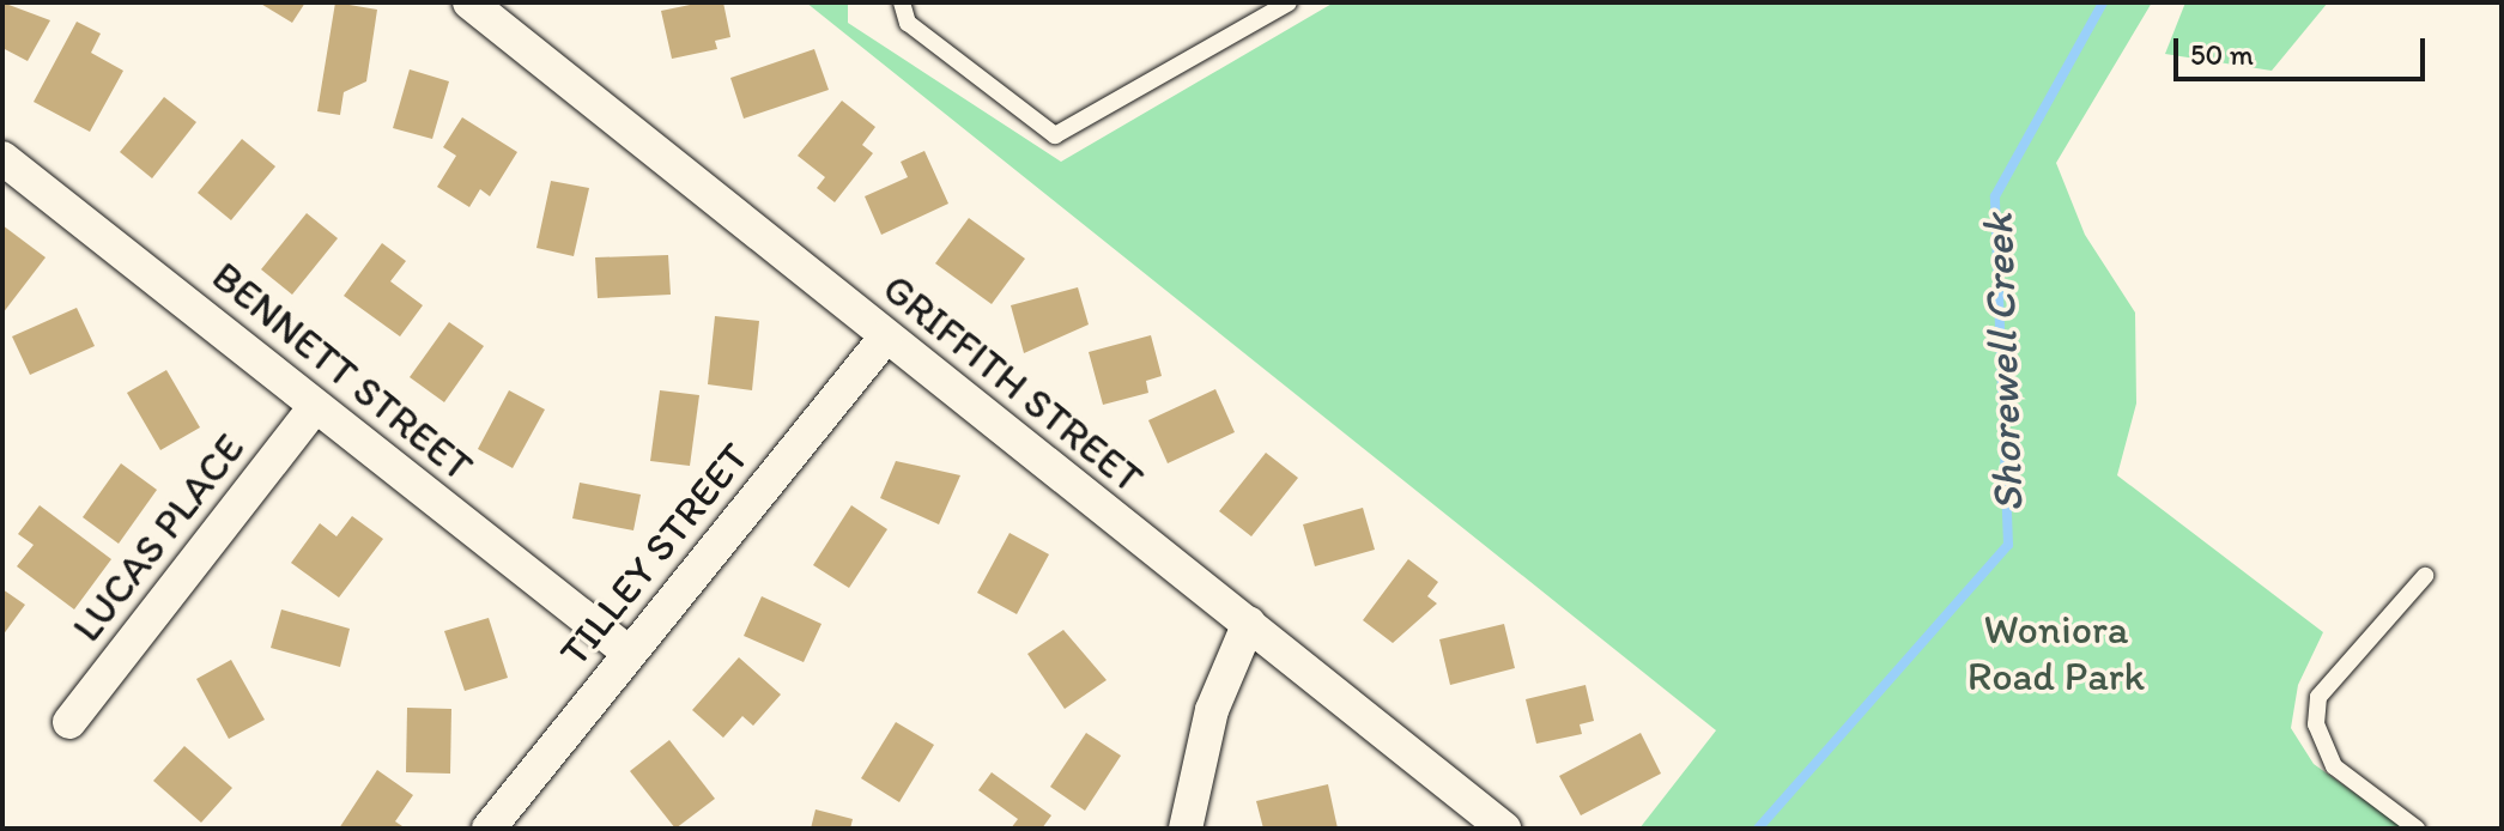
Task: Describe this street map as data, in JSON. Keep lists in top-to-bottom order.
{
  "streets": {
    "street": [
      "BENNETT STREET",
      "GRIFFITH STREET",
      "LUCAS PLACE",
      "TILLEY STREET"
    ]
  },
  "crossings": [
    ["BENNETT STREET", "LUCAS PLACE"],
    ["BENNETT STREET", "TILLEY STREET"],
    ["GRIFFITH STREET", "TILLEY STREET"]
  ],
  "water": ["Shorewell Creek"],
  "parks": ["Woniora Road Park"],
  "scale_bar": "50 m"
}
